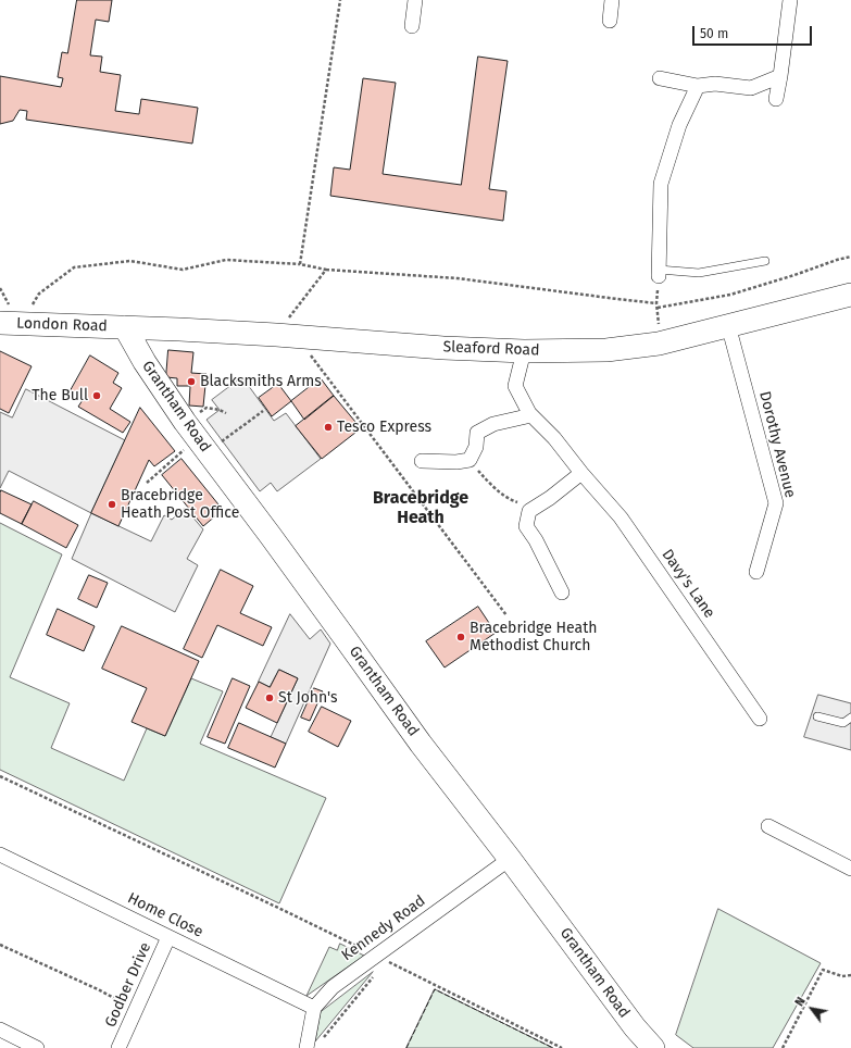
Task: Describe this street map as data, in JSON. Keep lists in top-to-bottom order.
{
  "streets": {
    "main road": ["London Road", "Sleaford Road", "Grantham Road"],
    "street": [
      "Dorothy Avenue",
      "Davy's Lane",
      "Home Close",
      "Kennedy Road",
      "Godber Drive"
    ]
  },
  "crossings": [
    ["London Road", "Sleaford Road"],
    ["London Road", "Grantham Road"],
    ["Sleaford Road", "Grantham Road"],
    ["Sleaford Road", "Dorothy Avenue"],
    ["Sleaford Road", "Davy's Lane"],
    ["Grantham Road", "Kennedy Road"],
    ["Home Close", "Kennedy Road"],
    ["Home Close", "Godber Drive"]
  ],
  "districts": ["Bracebridge Heath"],
  "places": [
    "Blacksmiths Arms",
    "The Bull",
    "Tesco Express",
    "Bracebridge Heath Post Office",
    "Bracebridge Heath Methodist Church",
    "St John's"
  ],
  "scale_bar": "50 m",
  "north": "top left"
}
